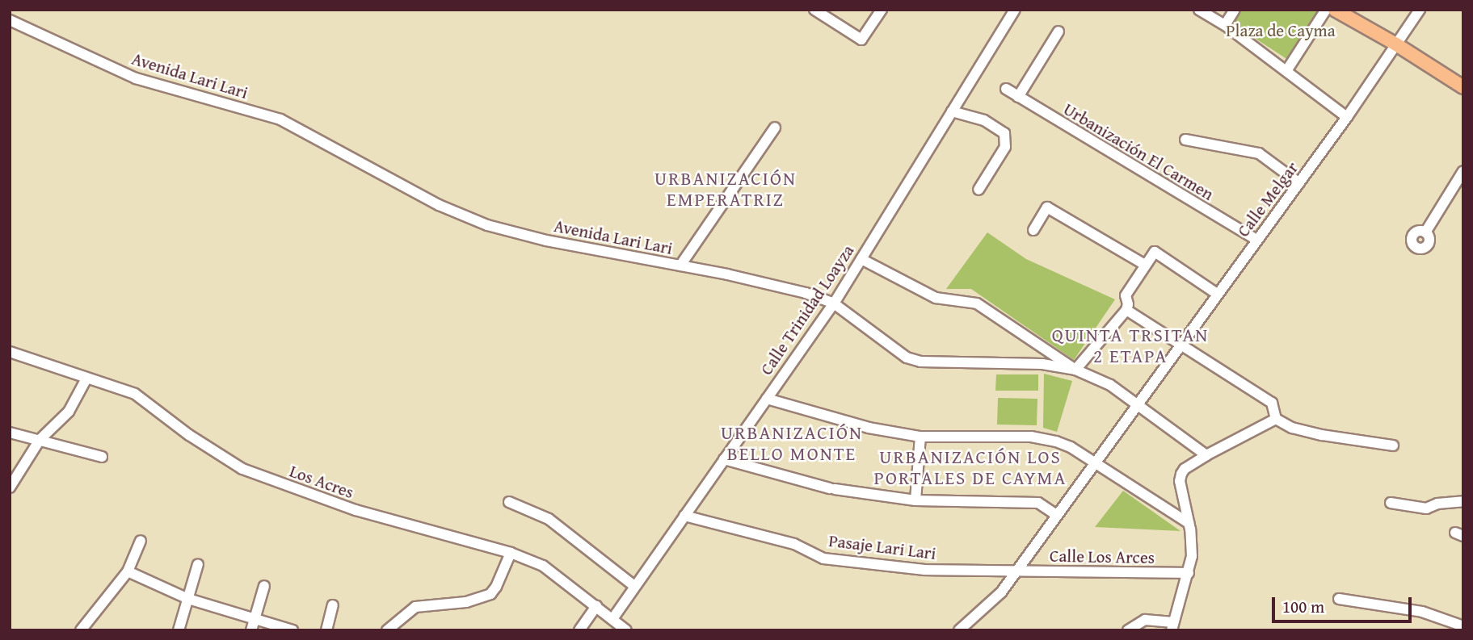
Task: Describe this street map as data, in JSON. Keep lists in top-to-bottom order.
{
  "streets": {
    "street": [
      "Avenida Lari Lari",
      "Urbanización El Carmen",
      "Calle Melgar",
      "Calle Trinidad Loayza",
      "Los Acres",
      "Pasaje Lari Lari",
      "Calle Los Arces"
    ]
  },
  "crossings": [
    ["Avenida Lari Lari", "Calle Melgar"],
    ["Avenida Lari Lari", "Calle Trinidad Loayza"],
    ["Urbanización El Carmen", "Calle Melgar"],
    ["Calle Melgar", "Pasaje Lari Lari"],
    ["Calle Melgar", "Calle Los Arces"],
    ["Calle Trinidad Loayza", "Los Acres"],
    ["Calle Trinidad Loayza", "Pasaje Lari Lari"],
    ["Pasaje Lari Lari", "Calle Los Arces"]
  ],
  "districts": [
    "URBANIZACIÓN EMPERATRIZ",
    "QUINTA TRSITAN 2 ETAPA",
    "URBANIZACIÓN BELLO MONTE",
    "URBANIZACIÓN LOS PORTALES DE CAYMA"
  ],
  "parks": ["Plaza de Cayma"],
  "scale_bar": "100 m"
}
